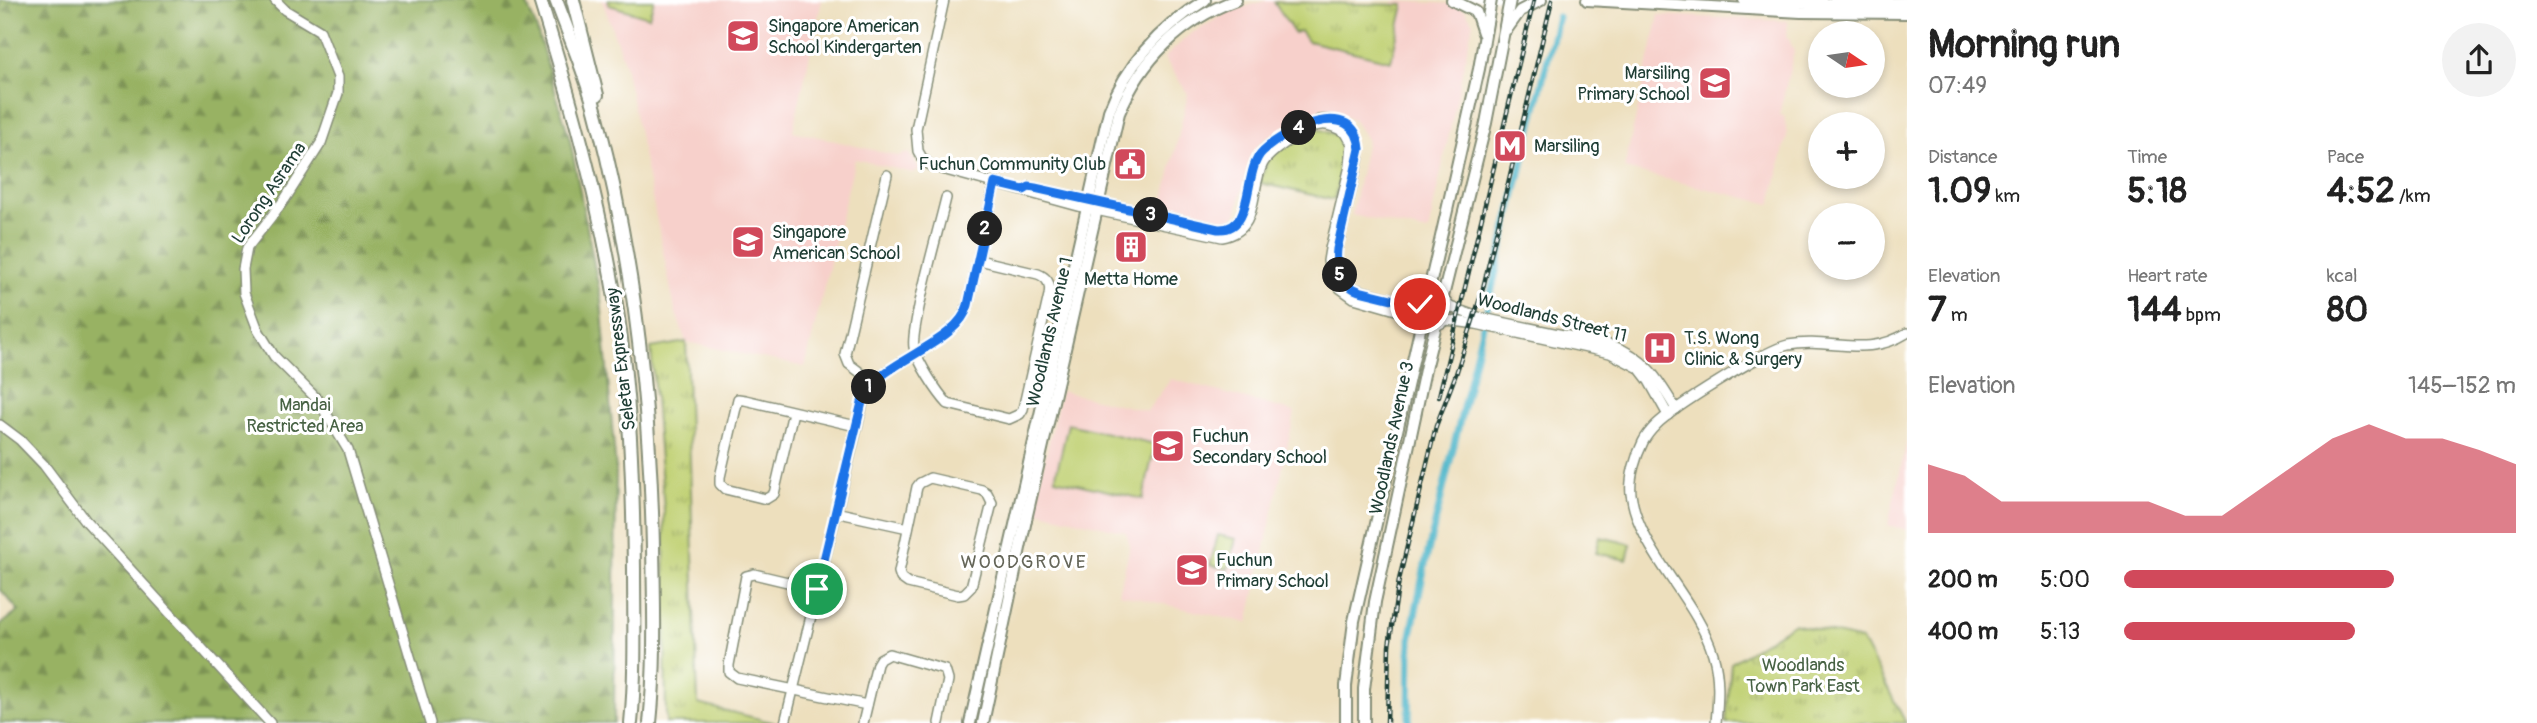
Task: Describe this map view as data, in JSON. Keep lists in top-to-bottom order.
{
  "streets": {
    "highway": ["Seletar Expressway"],
    "main road": ["Woodlands Avenue 1", "Woodlands Avenue 3"],
    "street": ["Lorong Asrama", "Woodlands Street 11"]
  },
  "crossings": [
    ["Woodlands Street 11", "Woodlands Avenue 3"]
  ],
  "districts": ["WOODGROVE"],
  "parks": ["Mandai Restricted Area", "Woodlands Town Park East"],
  "places": {
    "school or university": [
      "Singapore American School Kindergarten",
      "Marsiling Primary School",
      "Singapore American School",
      "Fuchun Secondary School",
      "Fuchun Primary School"
    ],
    "metro station": ["Marsiling"],
    "public building": ["Fuchun Community Club"],
    "building": ["Metta Home"],
    "hospital": ["T.S. Wong Clinic & Surgery"]
  },
  "north": "right",
  "page": {
    "heading": ["Morning run", "07:49"],
    "map_buttons": ["+", "−"],
    "pins": [
      "4",
      "3",
      "2",
      "5",
      "1"
    ],
    "stats": [
      ["Distance", "1.09 km"],
      ["Time", "5:18"],
      ["Pace", "4:52 /km"],
      ["Elevation", "7 m"],
      ["Heart rate", "144 bpm"],
      ["kcal", "80"]
    ],
    "chart": ["Elevation", "145–152 m"],
    "list": [
      {
        "name": "200 m",
        "note": "5:00"
      },
      {
        "name": "400 m",
        "note": "5:13"
      }
    ]
  }
}
